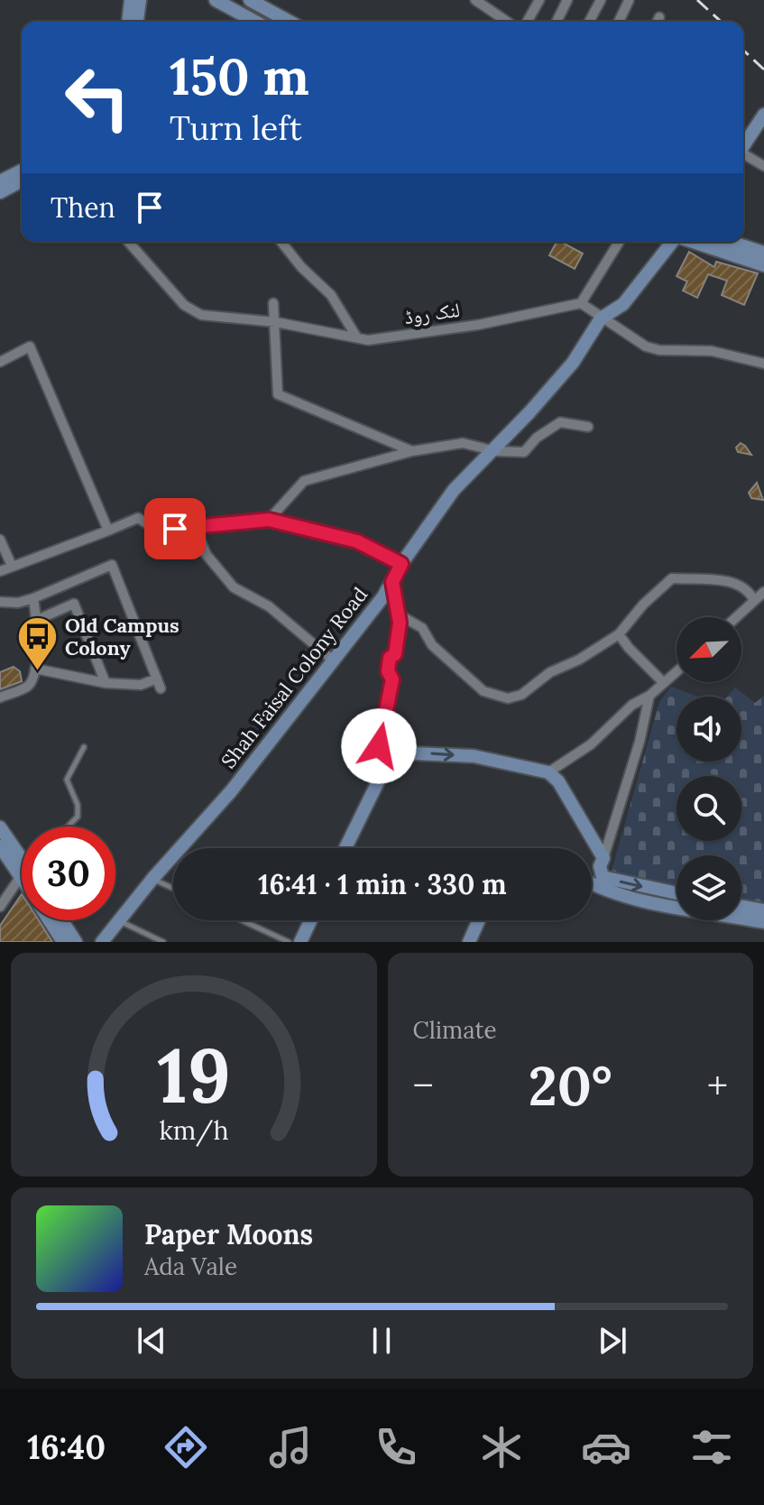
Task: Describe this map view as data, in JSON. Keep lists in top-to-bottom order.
{
  "streets": {
    "street": ["لنک روڈ", "Shah Faisal Colony Road"]
  },
  "places": {
    "bus stop": ["Old Campus Colony"]
  },
  "north": "bottom left",
  "page": {
    "turn": ["150 m", "Turn left"],
    "then": "Then",
    "limit": "30",
    "trip": "16:41 · 1 min · 330 m",
    "tile": "Climate",
    "heat": ["−", "20°", "+"],
    "song": ["Paper Moons", "Ada Vale"],
    "tabs": "16:40",
    "gauge": ["19", "km/h"]
  }
}
